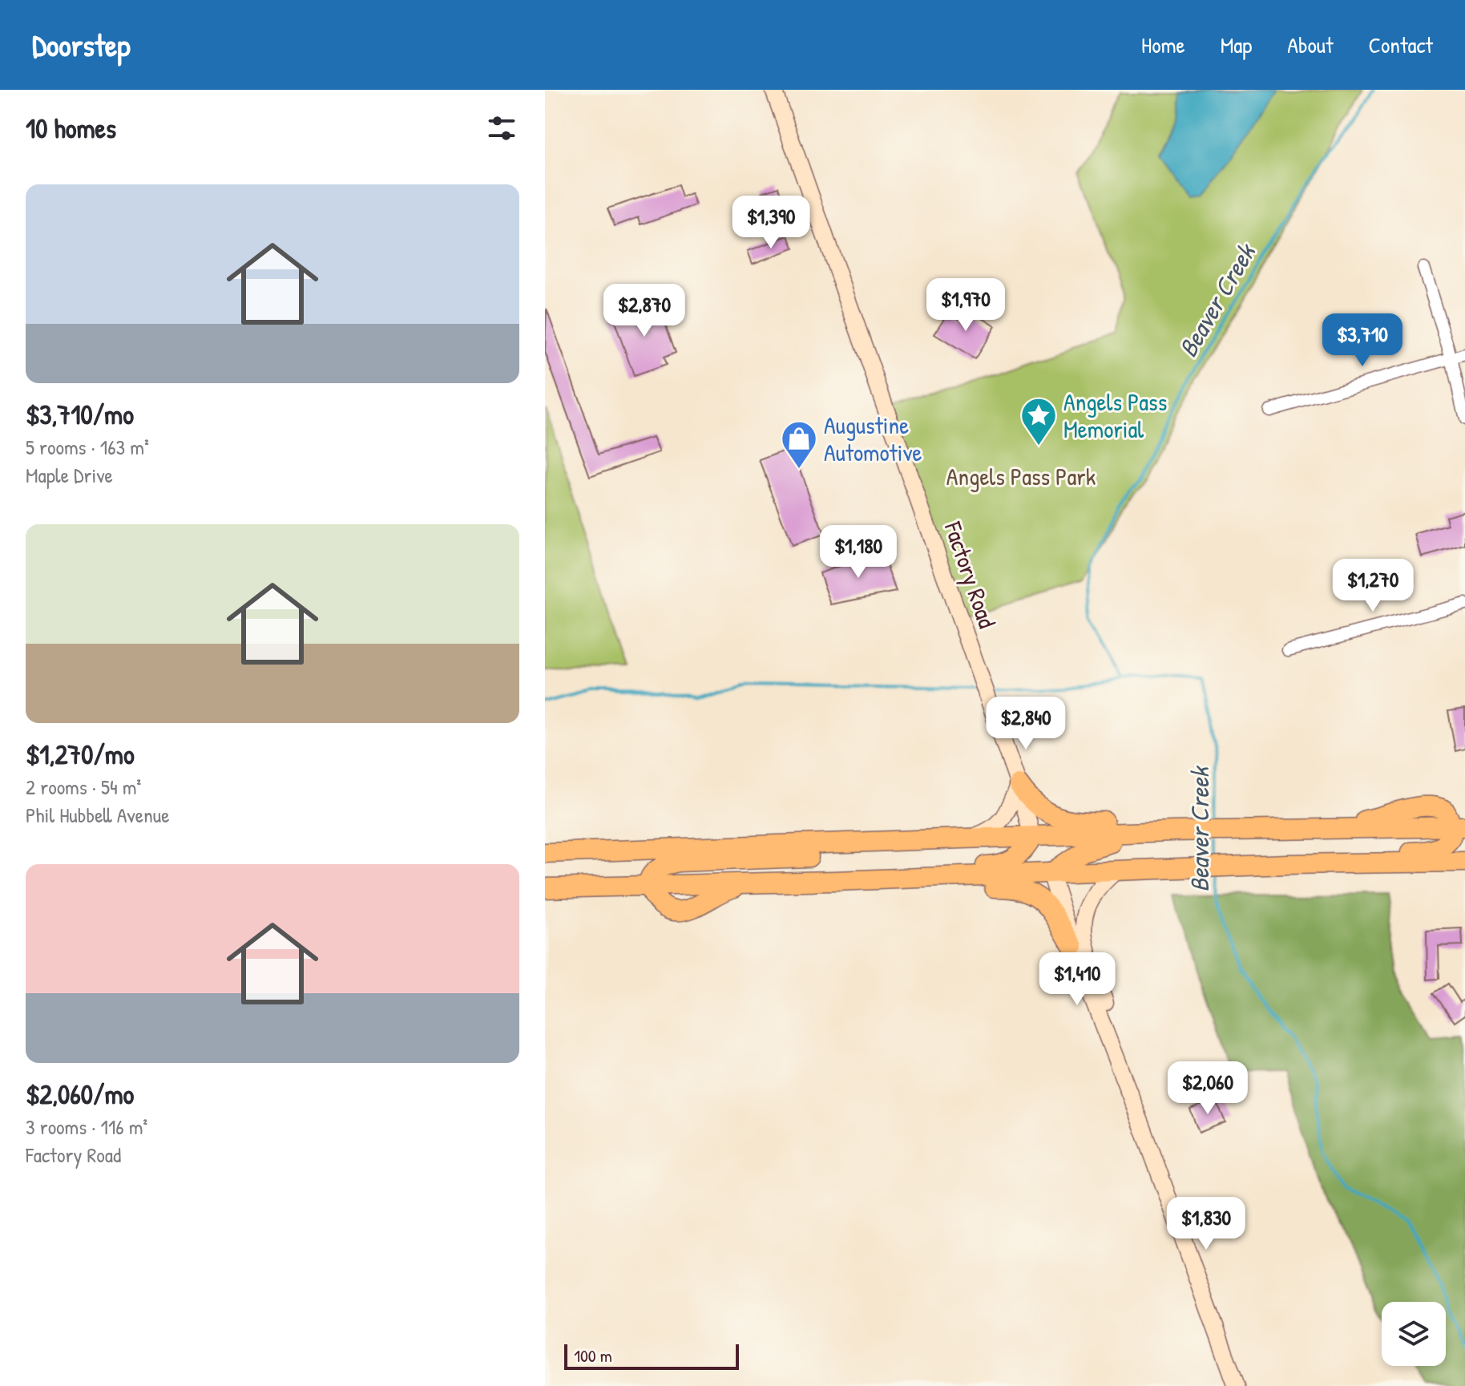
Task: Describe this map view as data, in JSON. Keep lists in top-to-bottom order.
{
  "streets": {
    "street": ["Factory Road"]
  },
  "water": ["Beaver Creek"],
  "parks": ["Angels Pass Park"],
  "places": {
    "place": ["Angels Pass Memorial"],
    "shop": ["Augustine Automotive"]
  },
  "scale_bar": "100 m",
  "page": {
    "header": "Doorstep",
    "nav": [
      "Home",
      "Map",
      "About",
      "Contact"
    ],
    "heading": "10 homes",
    "list": [
      {
        "name": "$3,710/mo",
        "note": "5 rooms · 163 m² · Maple Drive"
      },
      {
        "name": "$1,270/mo",
        "note": "2 rooms · 54 m² · Phil Hubbell Avenue"
      },
      {
        "name": "$2,060/mo",
        "note": "3 rooms · 116 m² · Factory Road"
      }
    ],
    "price": [
      "$1,390",
      "$1,970",
      "$2,870",
      "$3,710",
      "$1,180",
      "$1,270",
      "$2,840",
      "$1,410",
      "$2,060",
      "$1,830"
    ],
    "scale": "100 m"
  }
}
